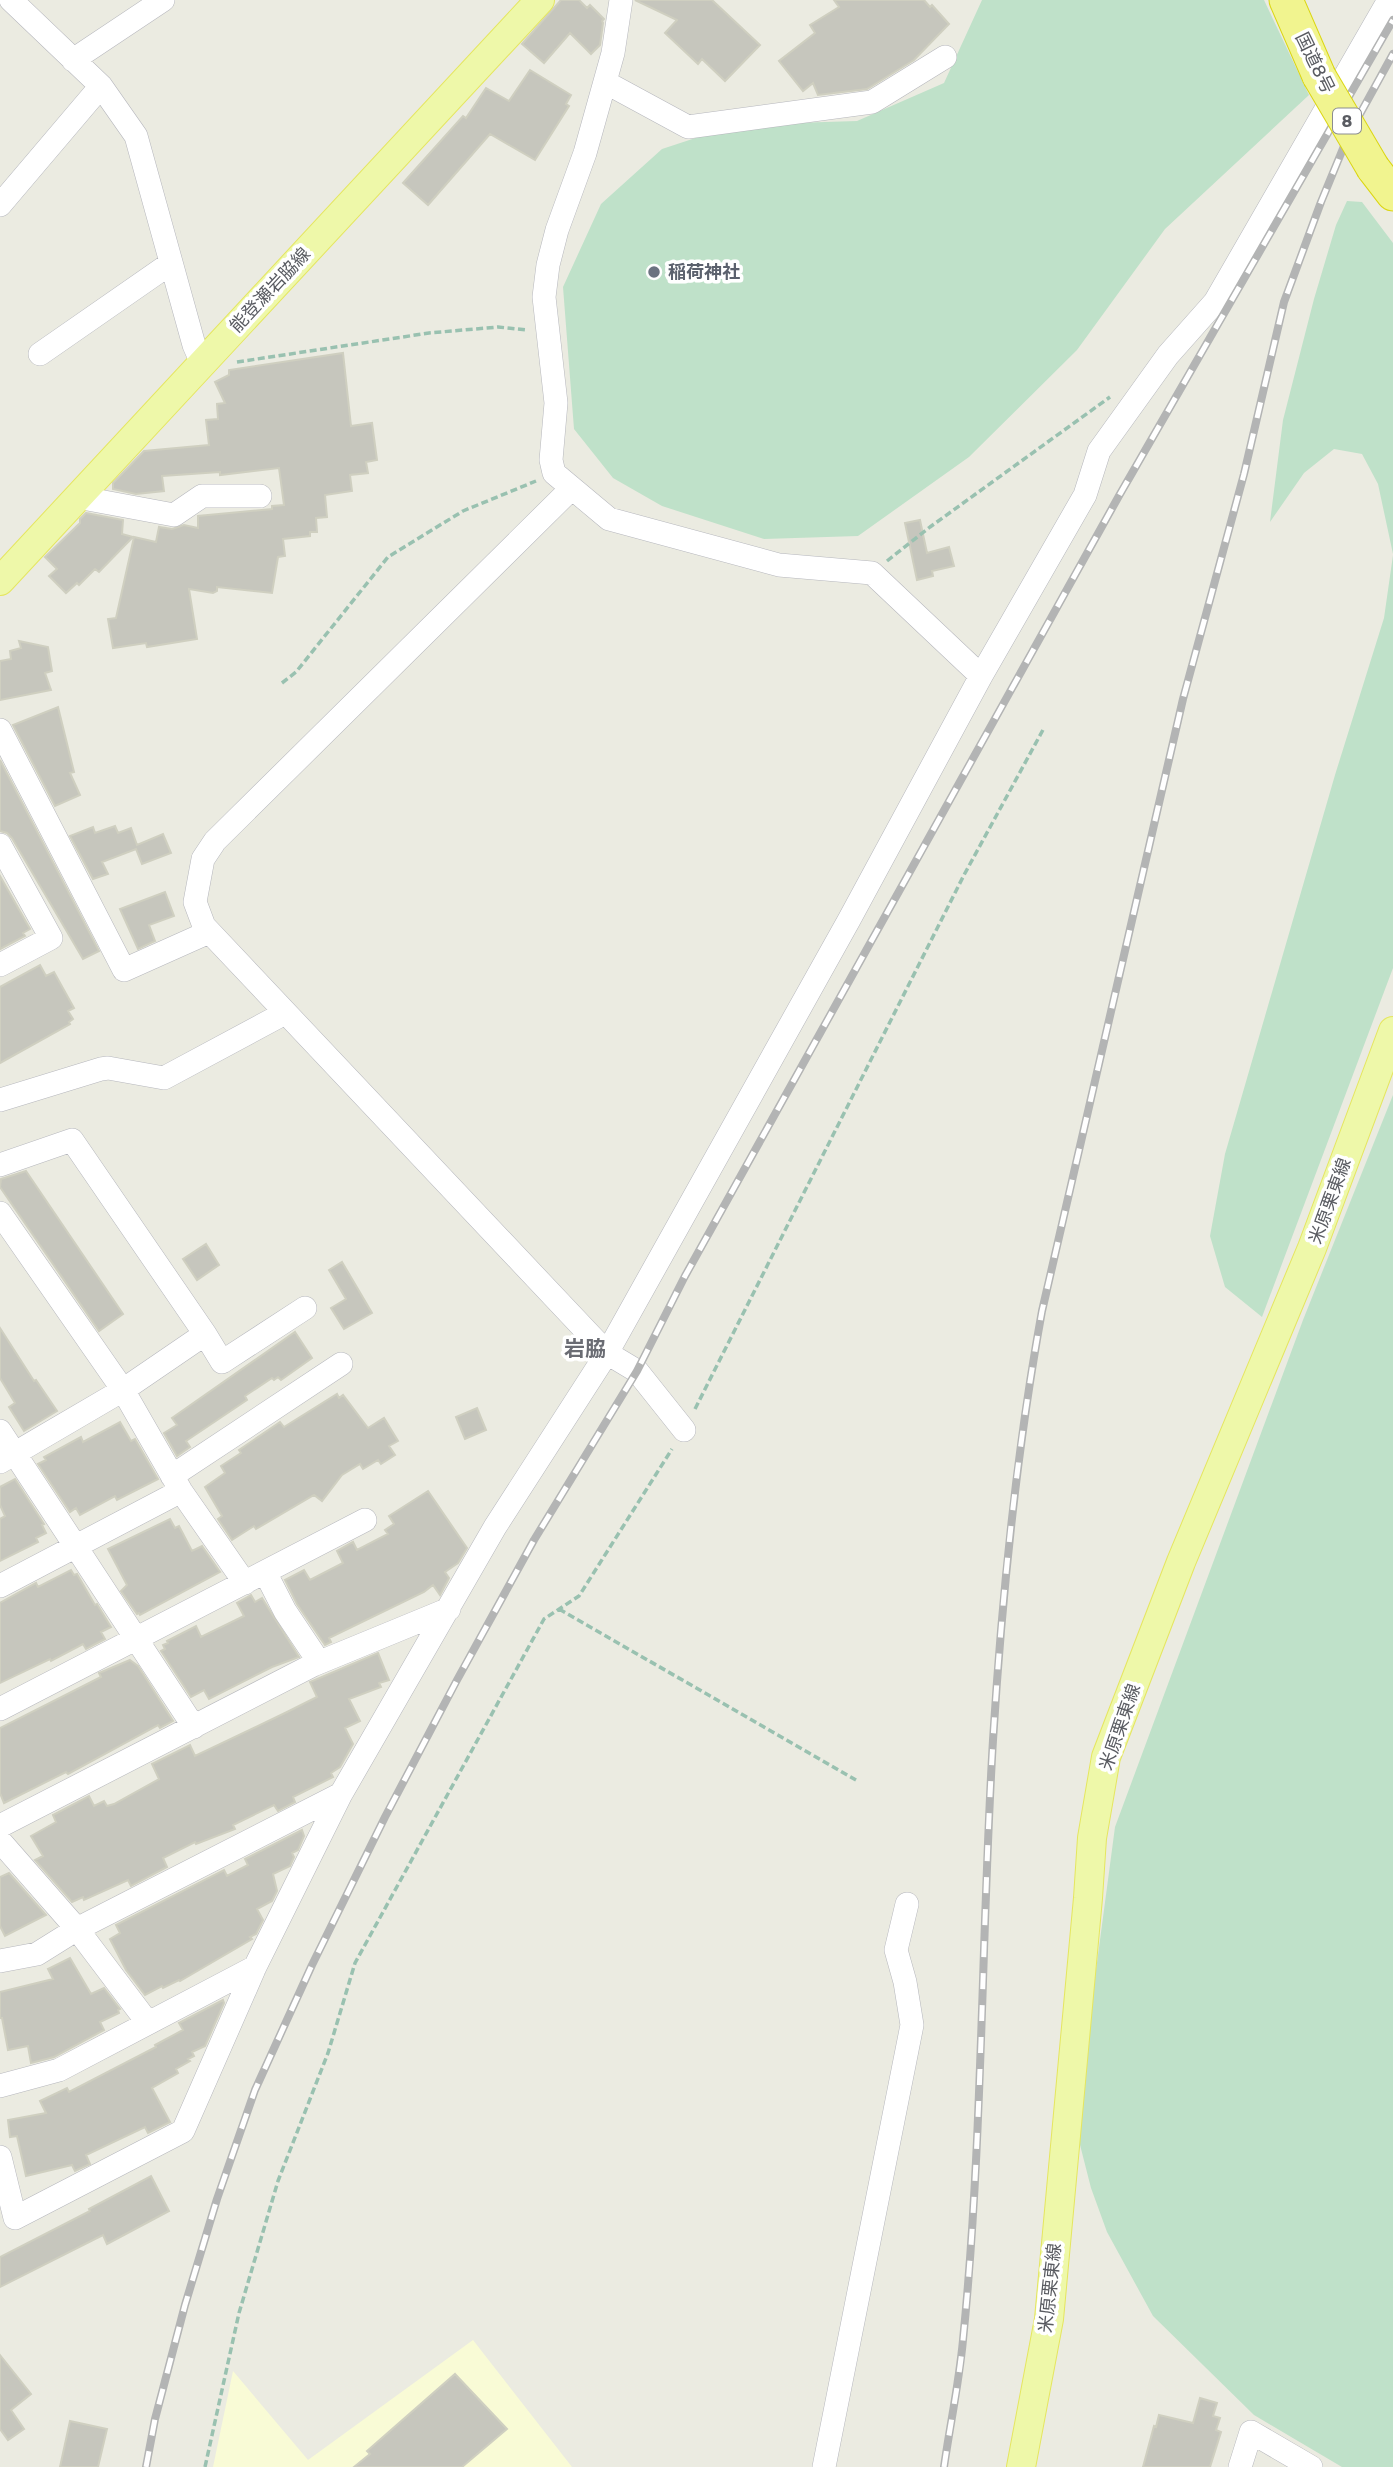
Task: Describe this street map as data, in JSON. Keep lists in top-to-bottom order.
{
  "streets": {
    "highway": ["国道8号", "8"],
    "main road": ["能登瀬岩脇線", "米原栗東線"]
  },
  "districts": ["岩脇"],
  "places": ["稲荷神社"]
}
